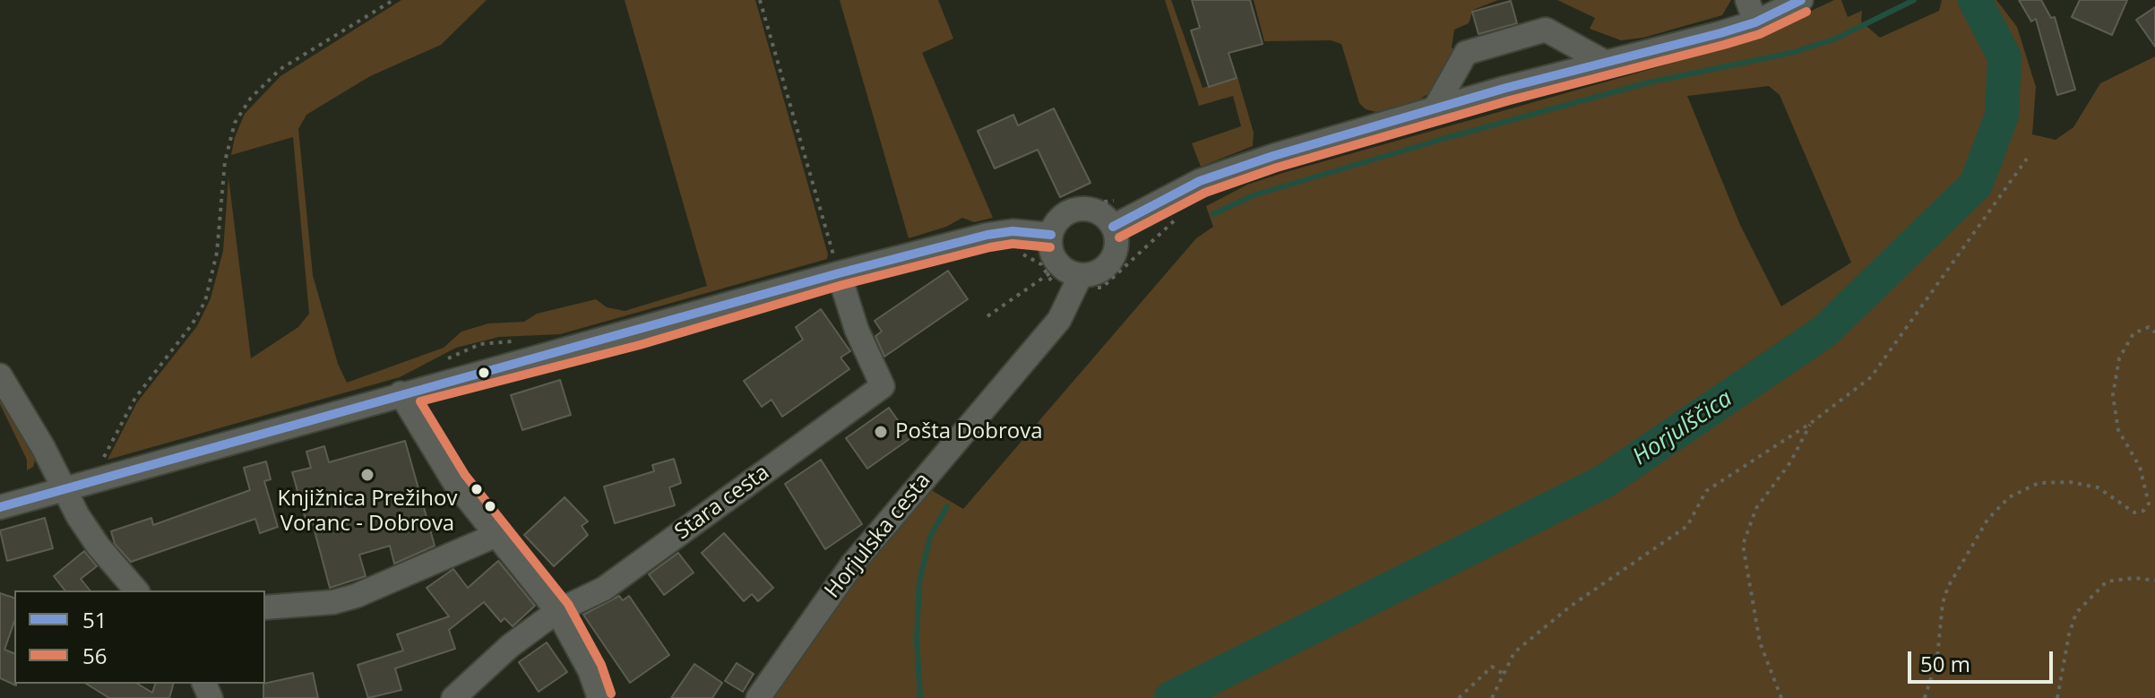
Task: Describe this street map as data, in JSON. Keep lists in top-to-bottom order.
{
  "streets": {
    "street": ["Stara cesta", "Horjulska cesta"]
  },
  "water": ["Horjulščica"],
  "places": ["Pošta Dobrova", "Knjižnica Prežihov Voranc - Dobrova"],
  "lines": ["transit line 51", "transit line 56"],
  "legend": ["51", "56"],
  "scale_bar": "50 m"
}
